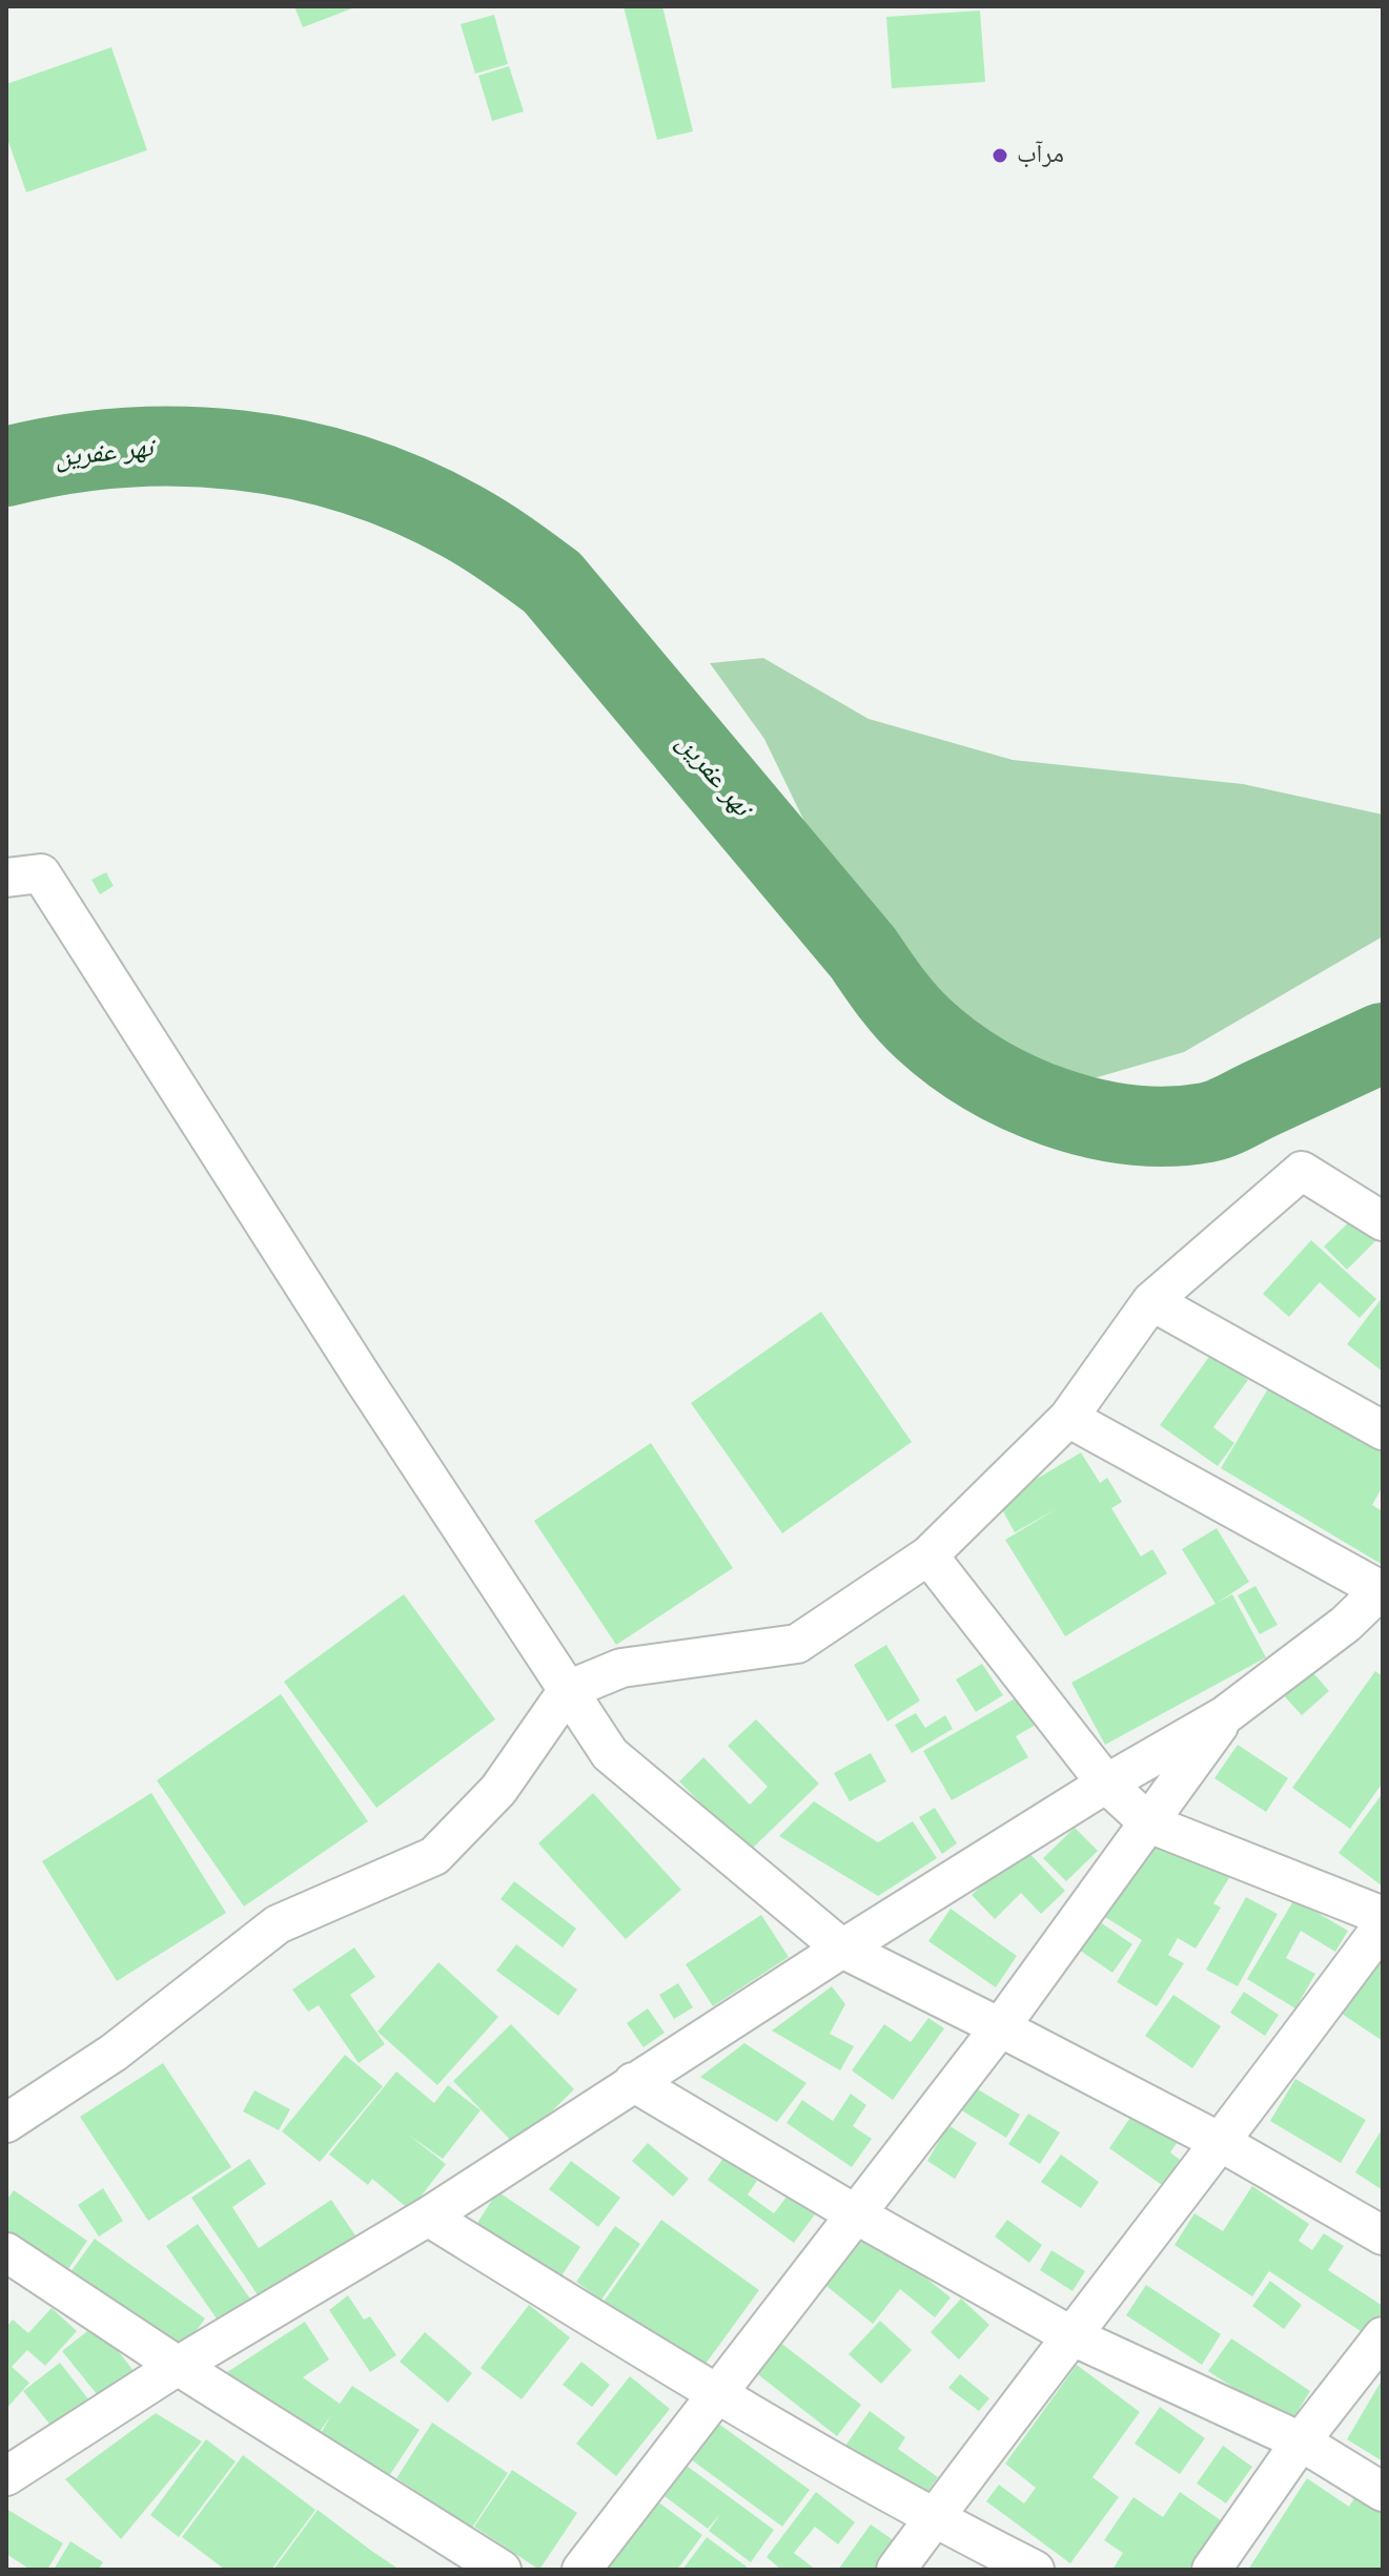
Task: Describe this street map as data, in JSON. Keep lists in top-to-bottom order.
{
  "water": ["نهر عفرين"],
  "places": ["مرآب"]
}
